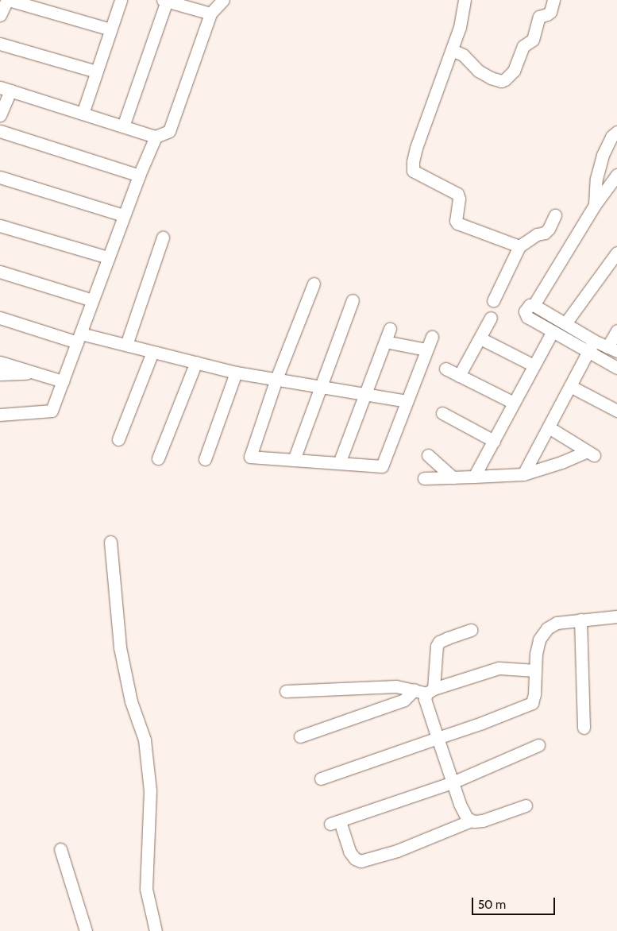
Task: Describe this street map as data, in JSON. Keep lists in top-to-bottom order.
{
  "scale_bar": "50 m"
}
